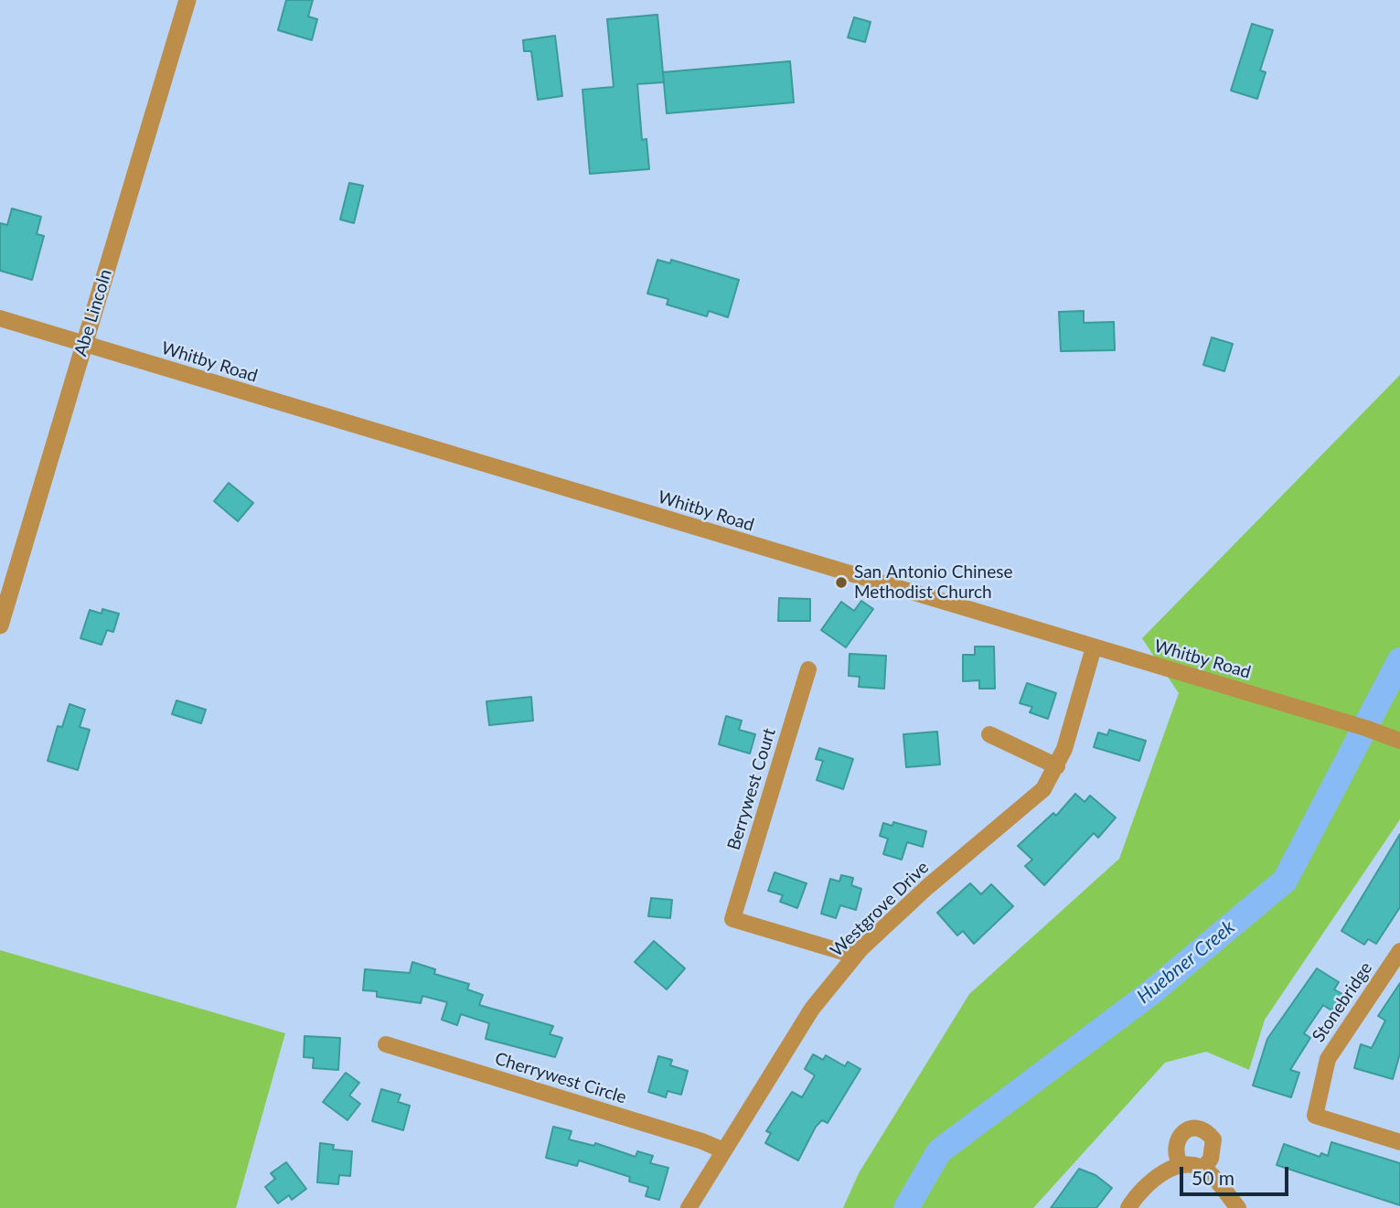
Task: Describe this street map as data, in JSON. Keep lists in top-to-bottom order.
{
  "streets": {
    "street": [
      "Abe Lincoln",
      "Whitby Road",
      "Berrywest Court",
      "Westgrove Drive",
      "Stonebridge",
      "Cherrywest Circle"
    ]
  },
  "crossings": [
    ["Abe Lincoln", "Whitby Road"],
    ["Whitby Road", "Westgrove Drive"],
    ["Berrywest Court", "Westgrove Drive"],
    ["Westgrove Drive", "Cherrywest Circle"]
  ],
  "water": ["Huebner Creek"],
  "places": ["San Antonio Chinese Methodist Church"],
  "scale_bar": "50 m"
}
